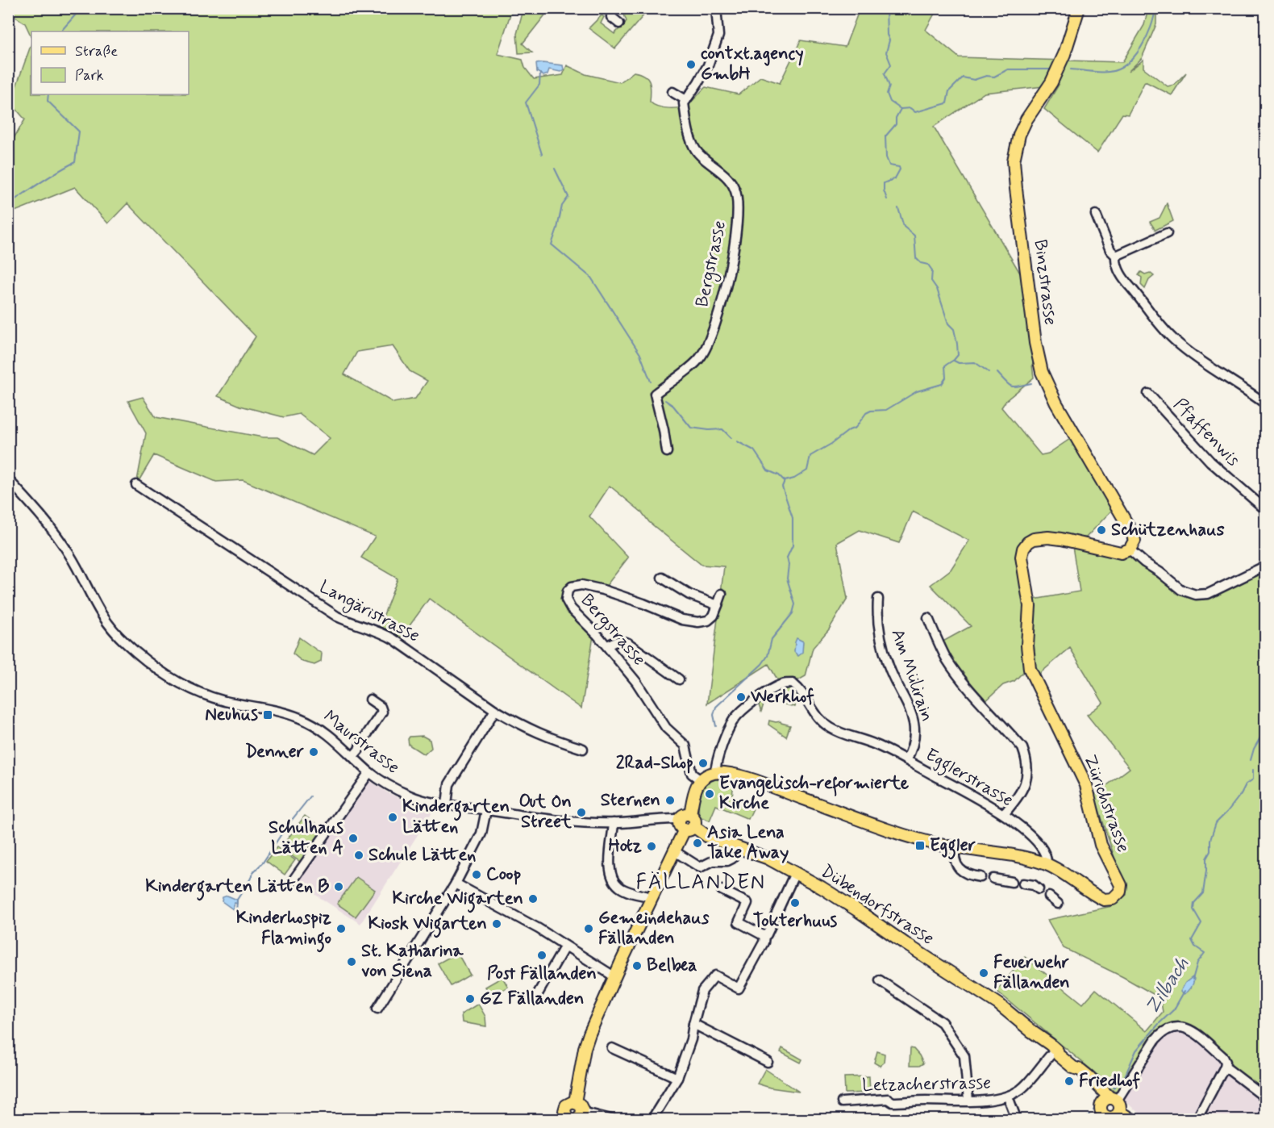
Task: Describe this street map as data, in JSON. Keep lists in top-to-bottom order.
{
  "streets": {
    "main road": ["Binzstrasse", "Zürichstrasse", "Dübendorfstrasse"],
    "street": [
      "Bergstrasse",
      "Pfaffenwis",
      "Langäristrasse",
      "Am Mülirain",
      "Maurstrasse",
      "Egglerstrasse",
      "Letzacherstrasse"
    ]
  },
  "crossings": [
    ["Binzstrasse", "Zürichstrasse"],
    ["Am Mülirain", "Egglerstrasse"],
    ["Maurstrasse", "Dübendorfstrasse"],
    ["Egglerstrasse", "Zürichstrasse"],
    ["Dübendorfstrasse", "Letzacherstrasse"]
  ],
  "districts": ["FÄLLANDEN"],
  "water": ["Zilbach"],
  "places": {
    "other": [
      "contxt.agency GmbH",
      "Schützenhaus",
      "Werkhof",
      "Denner",
      "2Rad-Shop",
      "Evangelisch-reformierte Kirche",
      "Sternen",
      "Out On Street",
      "Kindergarten Lätten",
      "Schulhaus Lätten A",
      "Asia Lena Take Away",
      "Hotz",
      "Schule Lätten",
      "Coop",
      "Kindergarten Lätten B",
      "Kirche Wigarten",
      "Tokterhuus",
      "Kiosk Wigarten",
      "Kinderhospiz Flamingo",
      "Gemeindehaus Fällanden",
      "Post Fällanden",
      "St. Katharina von Siena",
      "Belbea",
      "Feuerwehr Fällanden",
      "GZ Fällanden",
      "Friedhof"
    ],
    "transit": ["Neuhus", "Eggler"]
  },
  "legend": ["Straße", "Park"]
}
